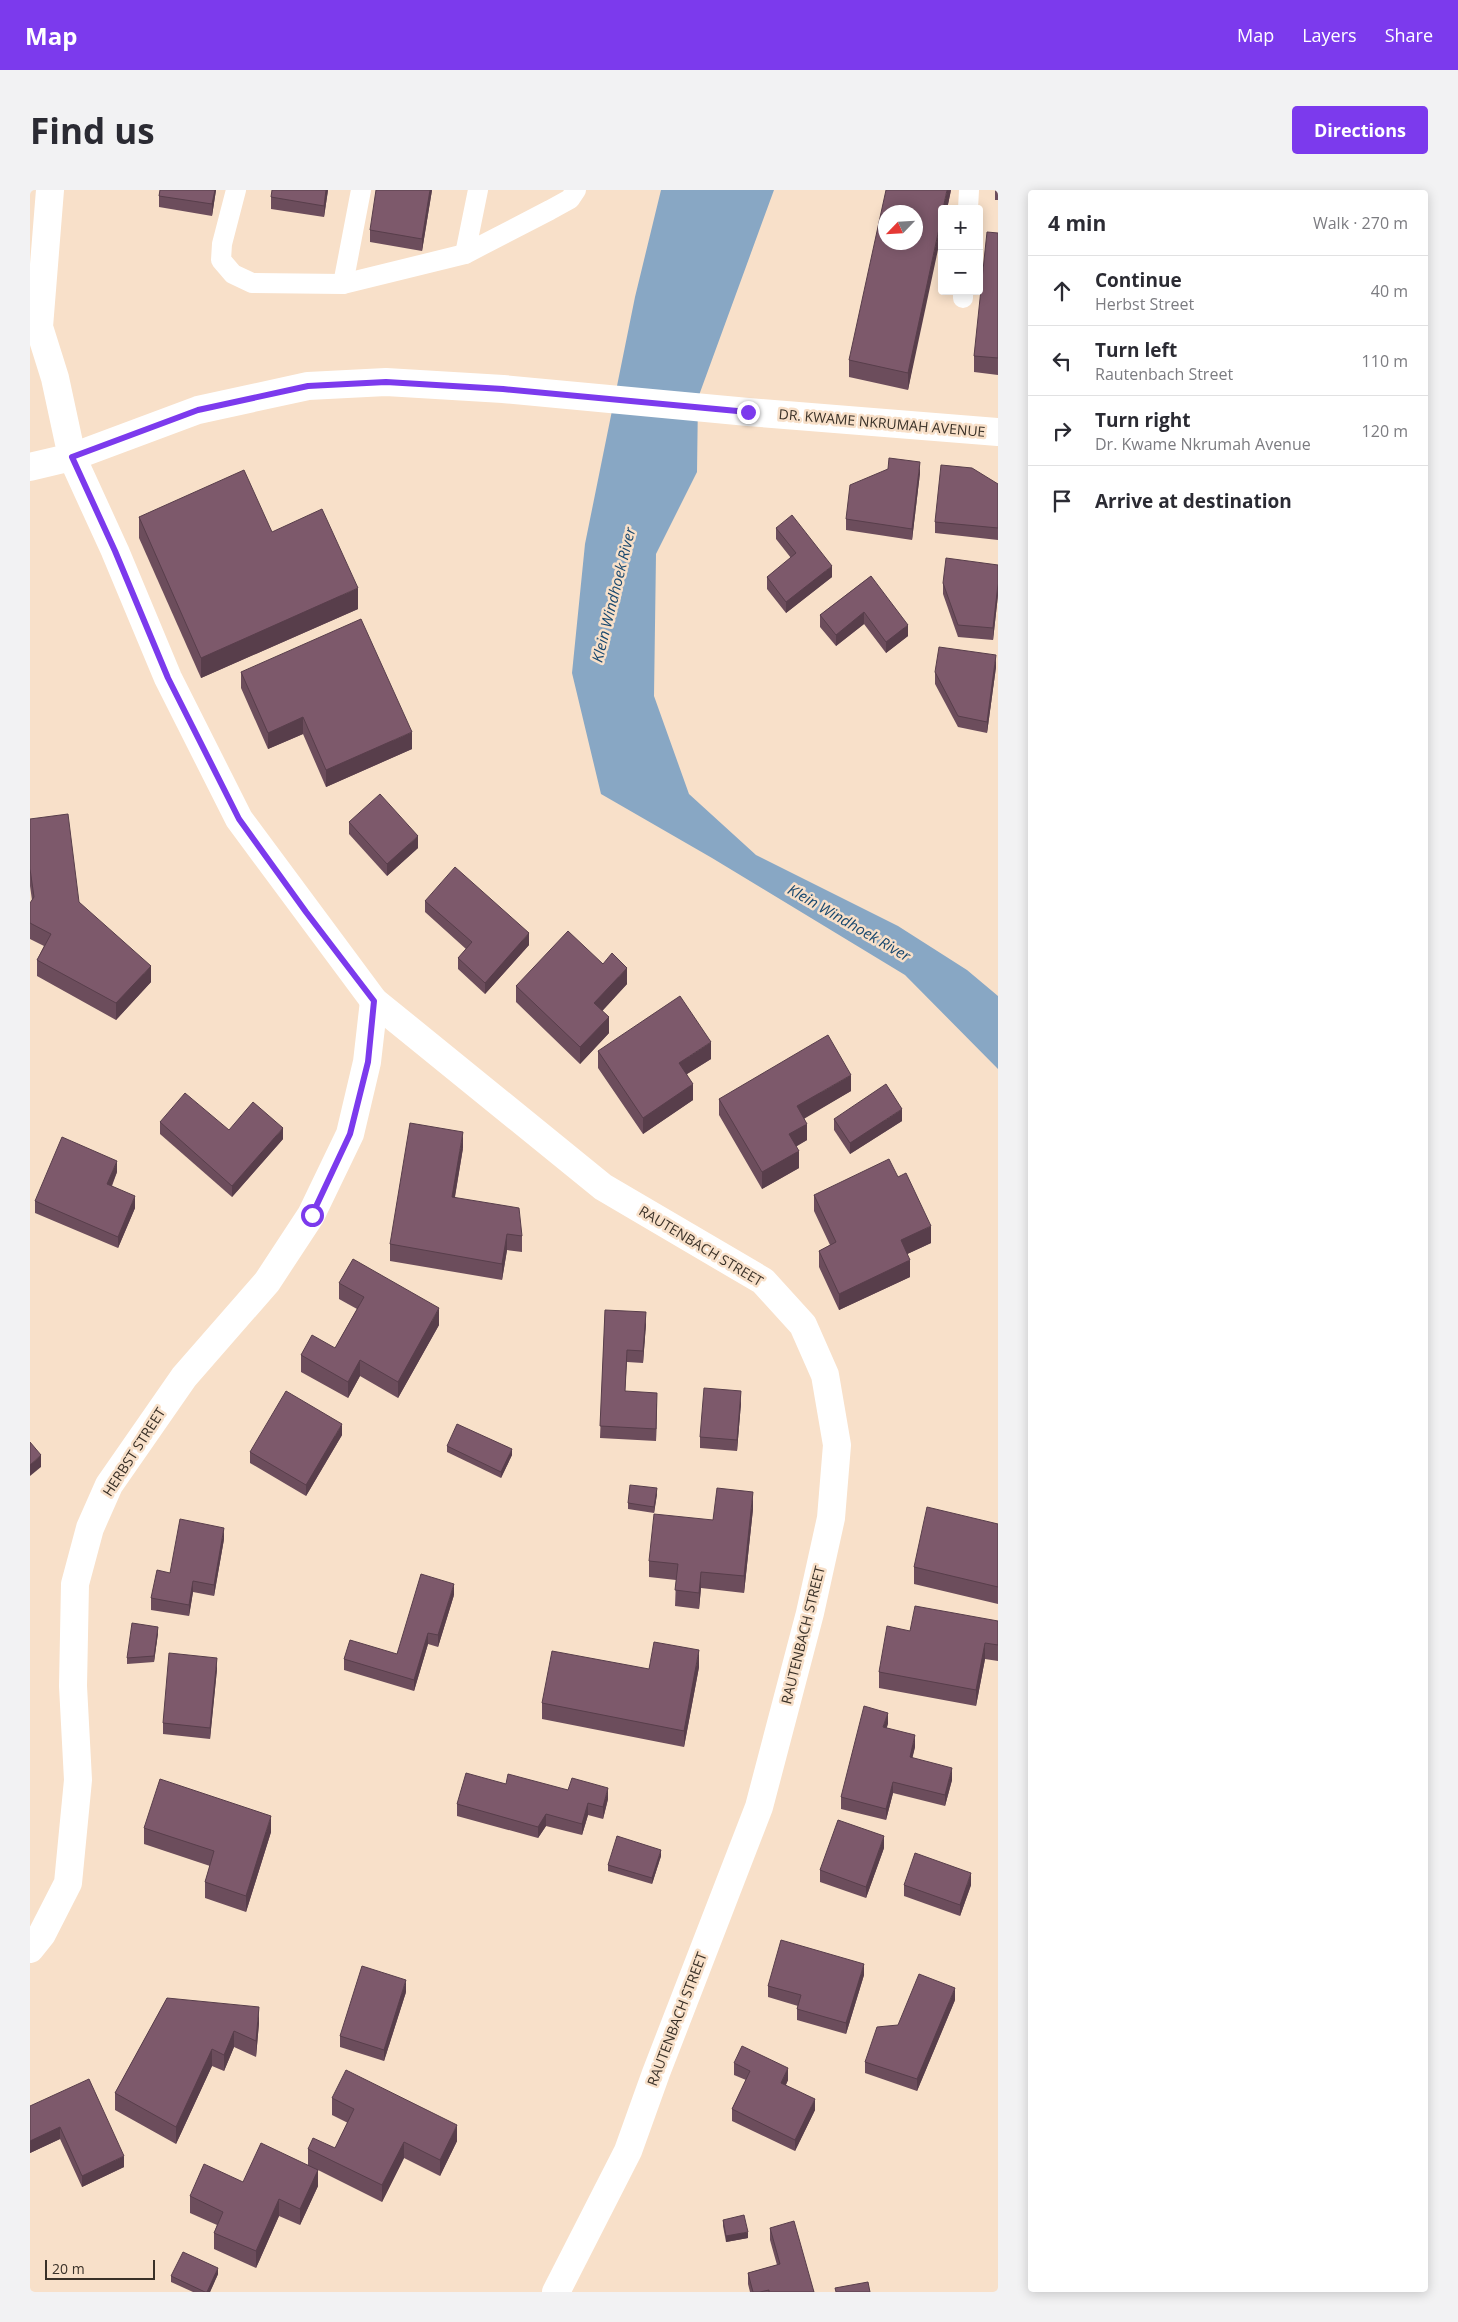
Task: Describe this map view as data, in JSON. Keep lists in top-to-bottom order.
{
  "streets": {
    "street": ["DR. KWAME NKRUMAH AVENUE", "RAUTENBACH STREET", "HERBST STREET"]
  },
  "crossings": [
    ["DR. KWAME NKRUMAH AVENUE", "RAUTENBACH STREET"],
    ["RAUTENBACH STREET", "HERBST STREET"]
  ],
  "water": ["Klein Windhoek River"],
  "scale_bar": "20 m",
  "north": "bottom left",
  "page": {
    "header": "Map",
    "nav": ["Map", "Layers", "Share"],
    "buttons": "Directions",
    "title": "Find us",
    "heading": ["4 min", "Walk · 270 m"],
    "map_buttons": ["+", "−"],
    "list": [
      ["Continue", "Herbst Street", "40 m"],
      ["Turn left", "Rautenbach Street", "110 m"],
      ["Turn right", "Dr. Kwame Nkrumah Avenue", "120 m"],
      "Arrive at destination"
    ],
    "scale": "20 m"
  }
}
